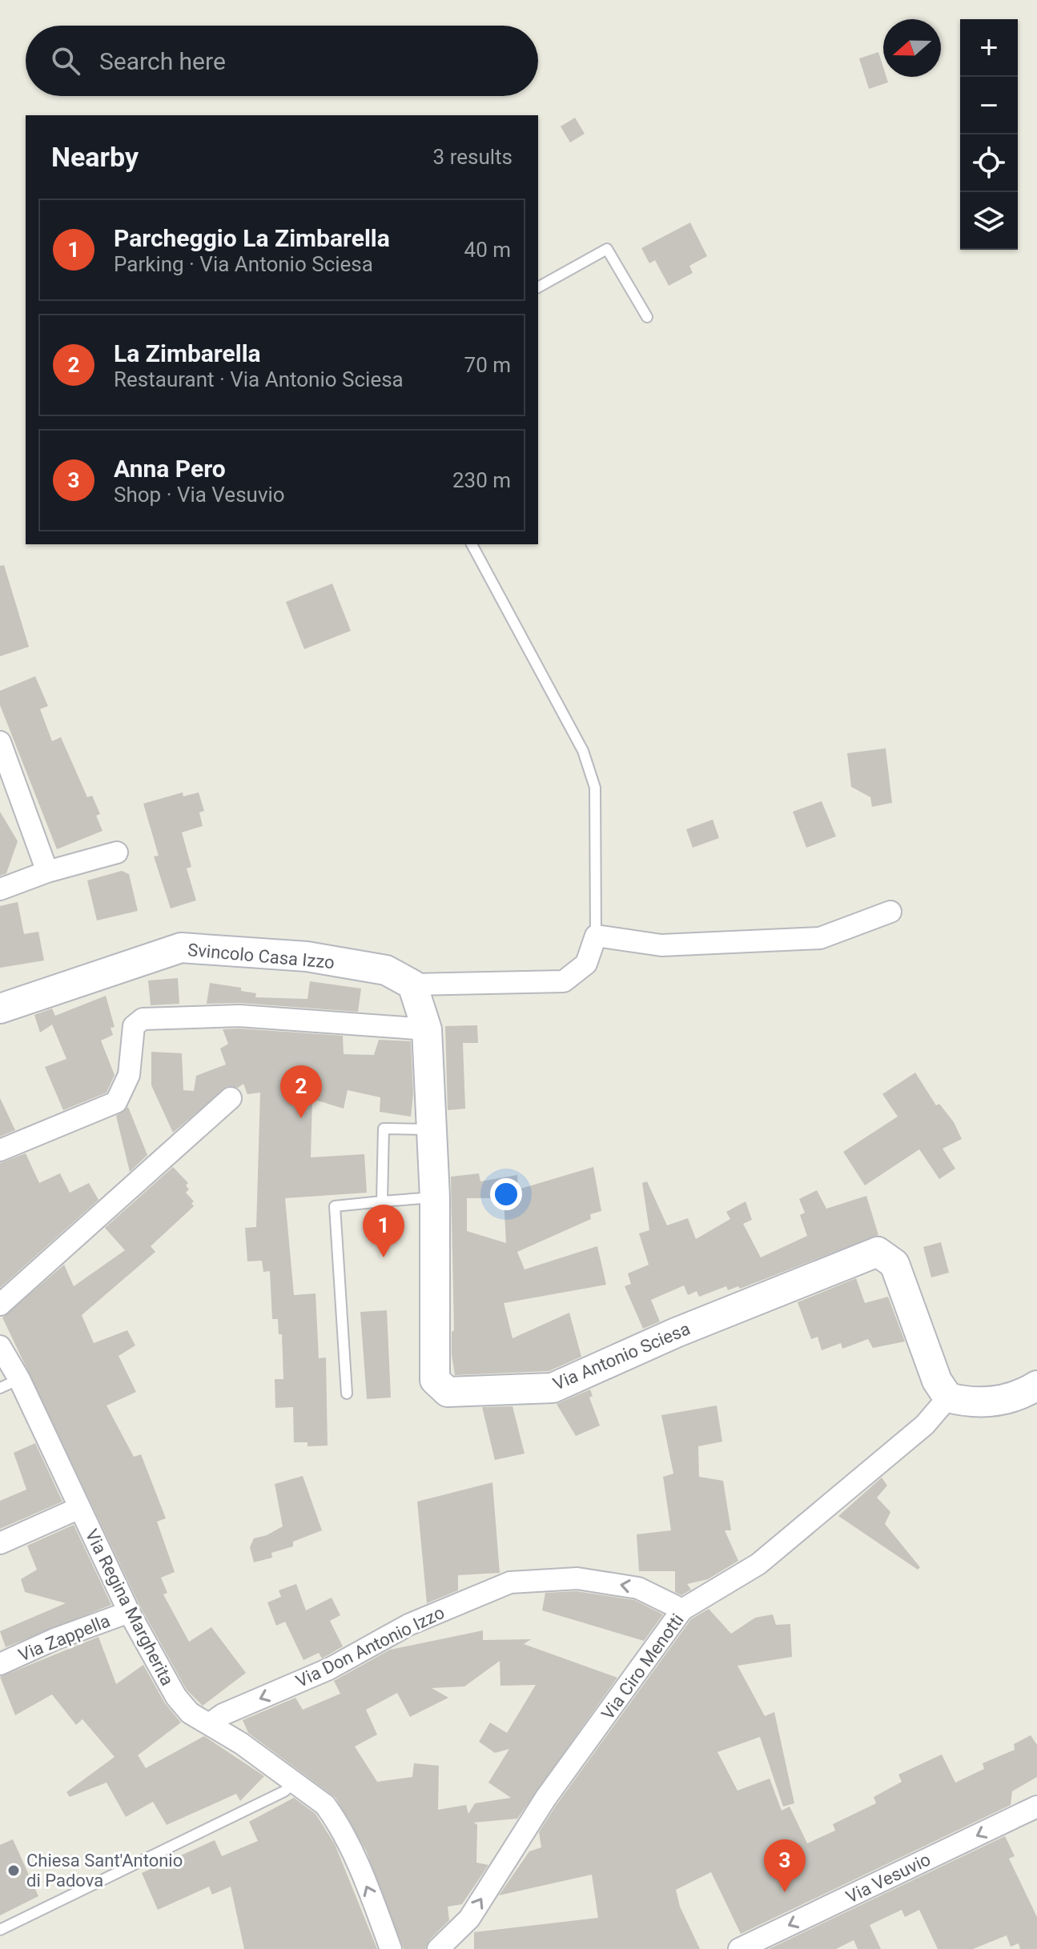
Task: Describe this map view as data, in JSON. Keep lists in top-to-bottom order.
{
  "streets": {
    "street": [
      "Svincolo Casa Izzo",
      "Via Antonio Sciesa",
      "Via Regina Margherita",
      "Via Zappella",
      "Via Don Antonio Izzo",
      "Via Ciro Menotti",
      "Via Vesuvio"
    ]
  },
  "crossings": [
    ["Svincolo Casa Izzo", "Via Antonio Sciesa"],
    ["Via Antonio Sciesa", "Via Ciro Menotti"],
    ["Via Regina Margherita", "Via Zappella"],
    ["Via Regina Margherita", "Via Don Antonio Izzo"],
    ["Via Don Antonio Izzo", "Via Ciro Menotti"]
  ],
  "one_way": ["Via Don Antonio Izzo", "Via Ciro Menotti", "Via Vesuvio"],
  "places": ["Chiesa Sant'Antonio di Padova"],
  "north": "left",
  "page": {
    "map_buttons": ["+", "−"],
    "search": "Search here",
    "heading": ["Nearby", "3 results"],
    "list": [
      {
        "mark": "1",
        "name": "Parcheggio La Zimbarella",
        "note": "Parking · Via Antonio Sciesa",
        "value": "40 m"
      },
      {
        "mark": "2",
        "name": "La Zimbarella",
        "note": "Restaurant · Via Antonio Sciesa",
        "value": "70 m"
      },
      {
        "mark": "3",
        "name": "Anna Pero",
        "note": "Shop · Via Vesuvio",
        "value": "230 m"
      }
    ],
    "pins": ["2", "1", "3"]
  }
}
